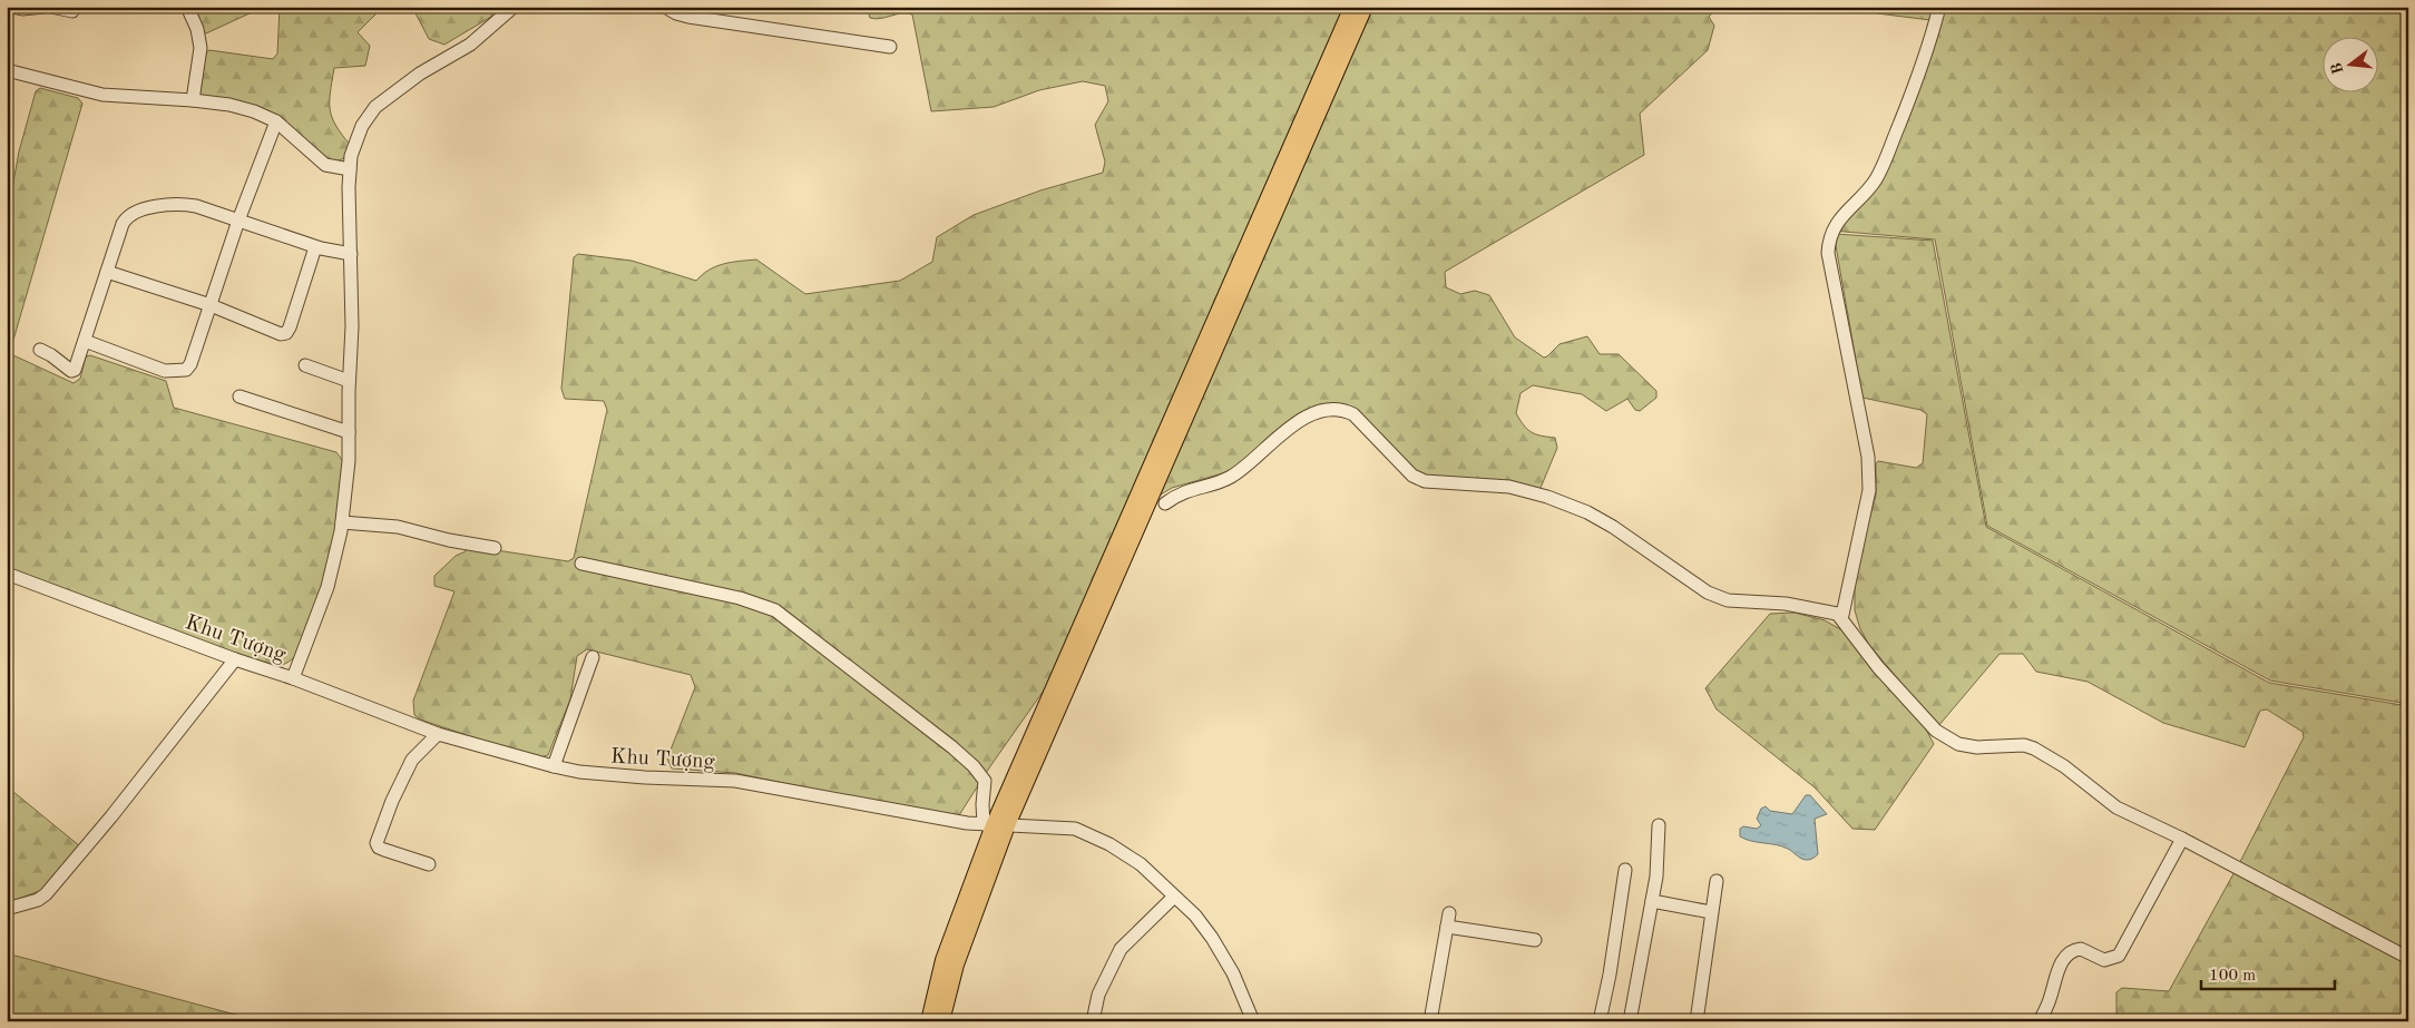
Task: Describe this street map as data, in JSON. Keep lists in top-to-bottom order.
{
  "streets": {
    "street": ["Khu Tượng"]
  },
  "scale_bar": "100 m",
  "north": "left"
}
